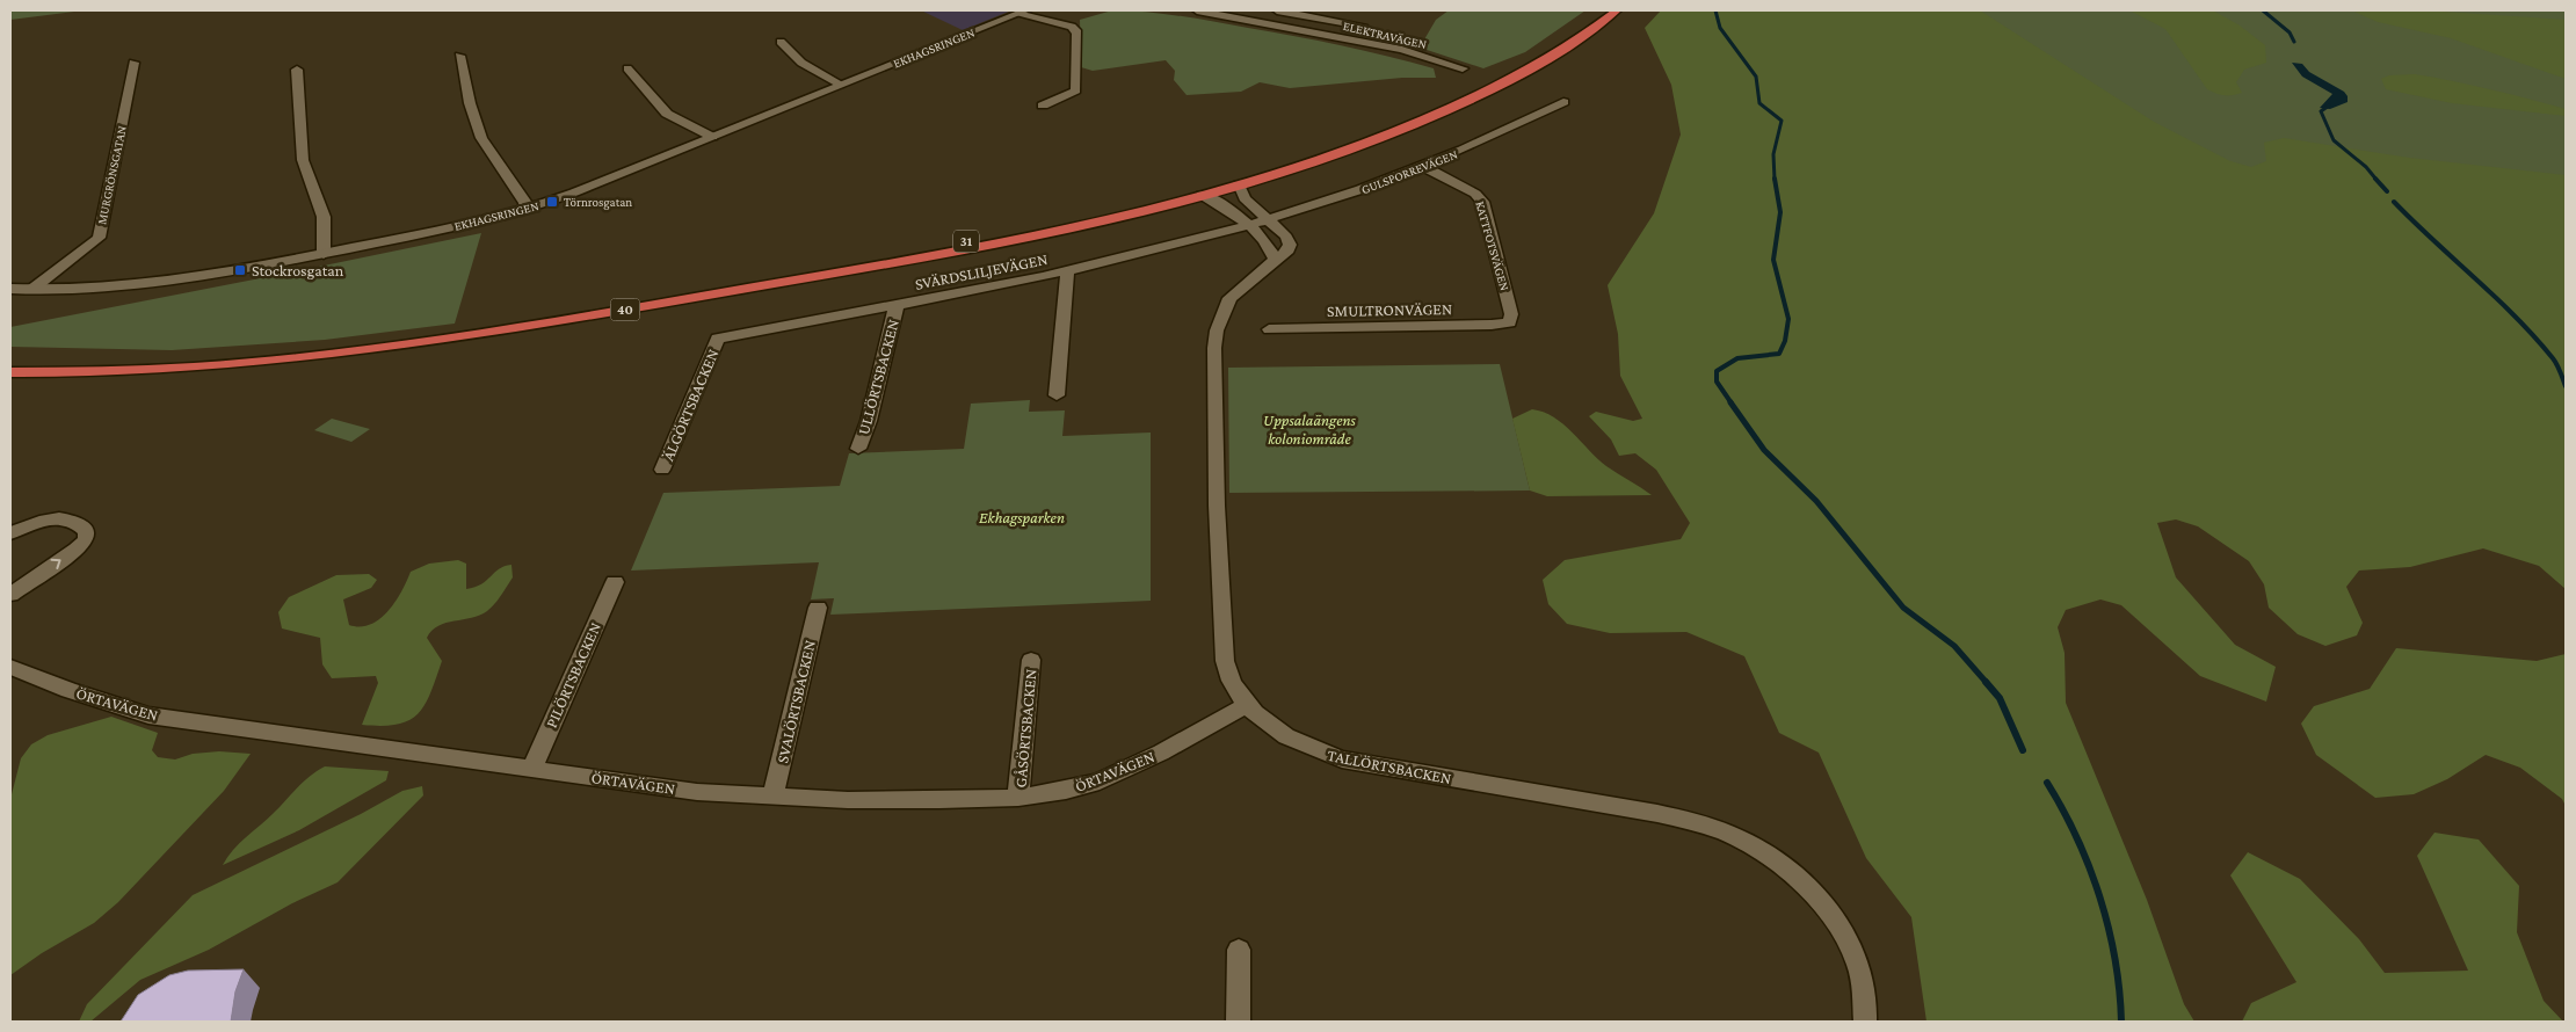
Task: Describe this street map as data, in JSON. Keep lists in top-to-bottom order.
{
  "streets": {
    "highway": ["31", "40"],
    "street": [
      "ELEKTRAVÄGEN",
      "EKHAGSRINGEN",
      "GULSPORREVÄGEN",
      "MURGRÖNSGATAN",
      "KATTFOTSVÄGEN",
      "SVÄRDSLILJEVÄGEN",
      "SMULTRONVÄGEN",
      "ULLÖRTSBACKEN",
      "ÄLGÖRTSBACKEN",
      "PILÖRTSBACKEN",
      "SVALÖRTSBACKEN",
      "ÖRTAVÄGEN",
      "GÅSÖRTSBACKEN",
      "TALLÖRTSBACKEN"
    ]
  },
  "crossings": [
    ["EKHAGSRINGEN", "MURGRÖNSGATAN"],
    ["GULSPORREVÄGEN", "KATTFOTSVÄGEN"],
    ["GULSPORREVÄGEN", "SVÄRDSLILJEVÄGEN"],
    ["GULSPORREVÄGEN", "TALLÖRTSBACKEN"],
    ["KATTFOTSVÄGEN", "SMULTRONVÄGEN"],
    ["SVÄRDSLILJEVÄGEN", "ULLÖRTSBACKEN"],
    ["SVÄRDSLILJEVÄGEN", "ÄLGÖRTSBACKEN"],
    ["PILÖRTSBACKEN", "ÖRTAVÄGEN"],
    ["SVALÖRTSBACKEN", "ÖRTAVÄGEN"],
    ["ÖRTAVÄGEN", "GÅSÖRTSBACKEN"],
    ["ÖRTAVÄGEN", "TALLÖRTSBACKEN"]
  ],
  "parks": ["Uppsalaängens koloniområde", "Ekhagsparken"],
  "places": {
    "transit": ["Törnrosgatan", "Stockrosgatan"]
  }
}
